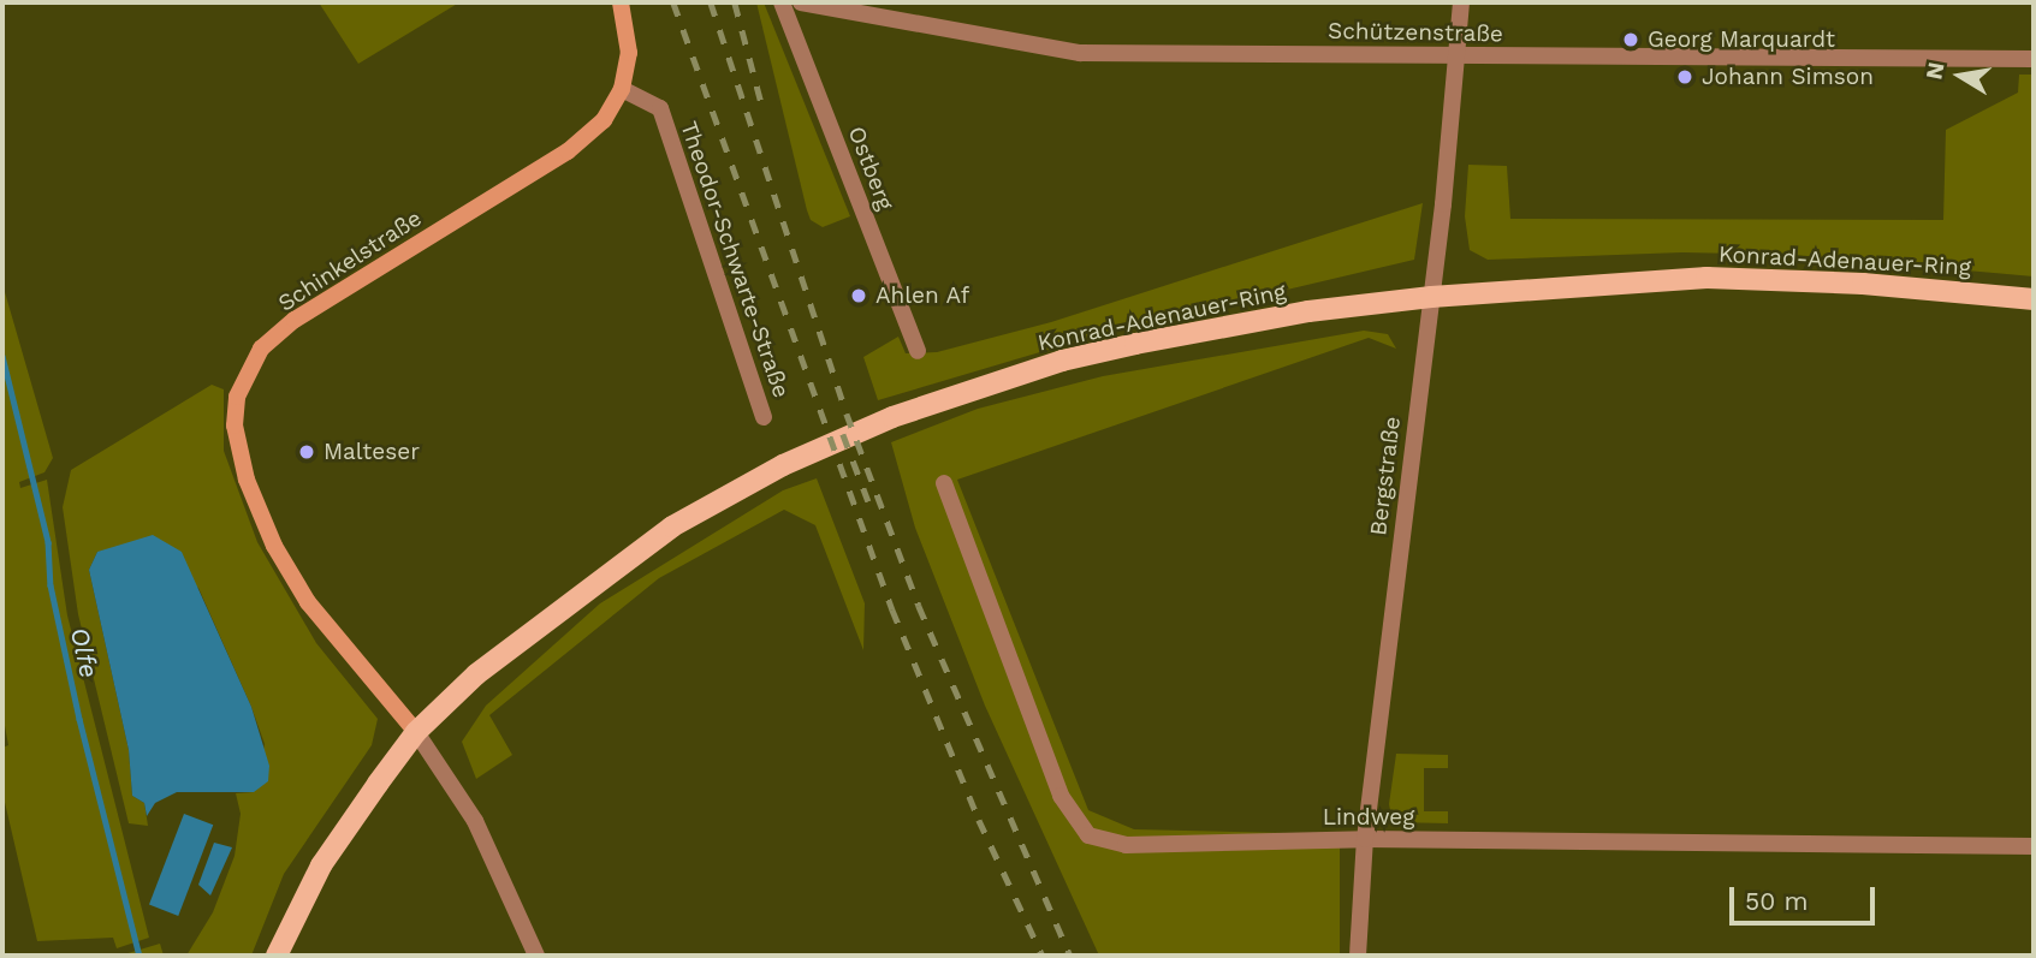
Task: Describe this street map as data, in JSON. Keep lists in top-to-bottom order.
{
  "streets": {
    "main road": ["Konrad-Adenauer-Ring"],
    "street": [
      "Schützenstraße",
      "Ostberg",
      "Theodor-Schwarte-Straße",
      "Schinkelstraße",
      "Bergstraße",
      "Lindweg"
    ]
  },
  "crossings": [
    ["Schützenstraße", "Bergstraße"],
    ["Theodor-Schwarte-Straße", "Schinkelstraße"],
    ["Schinkelstraße", "Konrad-Adenauer-Ring"],
    ["Konrad-Adenauer-Ring", "Bergstraße"],
    ["Bergstraße", "Lindweg"]
  ],
  "water": ["Olfe"],
  "places": [
    "Georg Marquardt",
    "Johann Simson",
    "Ahlen Af",
    "Malteser"
  ],
  "scale_bar": "50 m",
  "north": "left"
}
